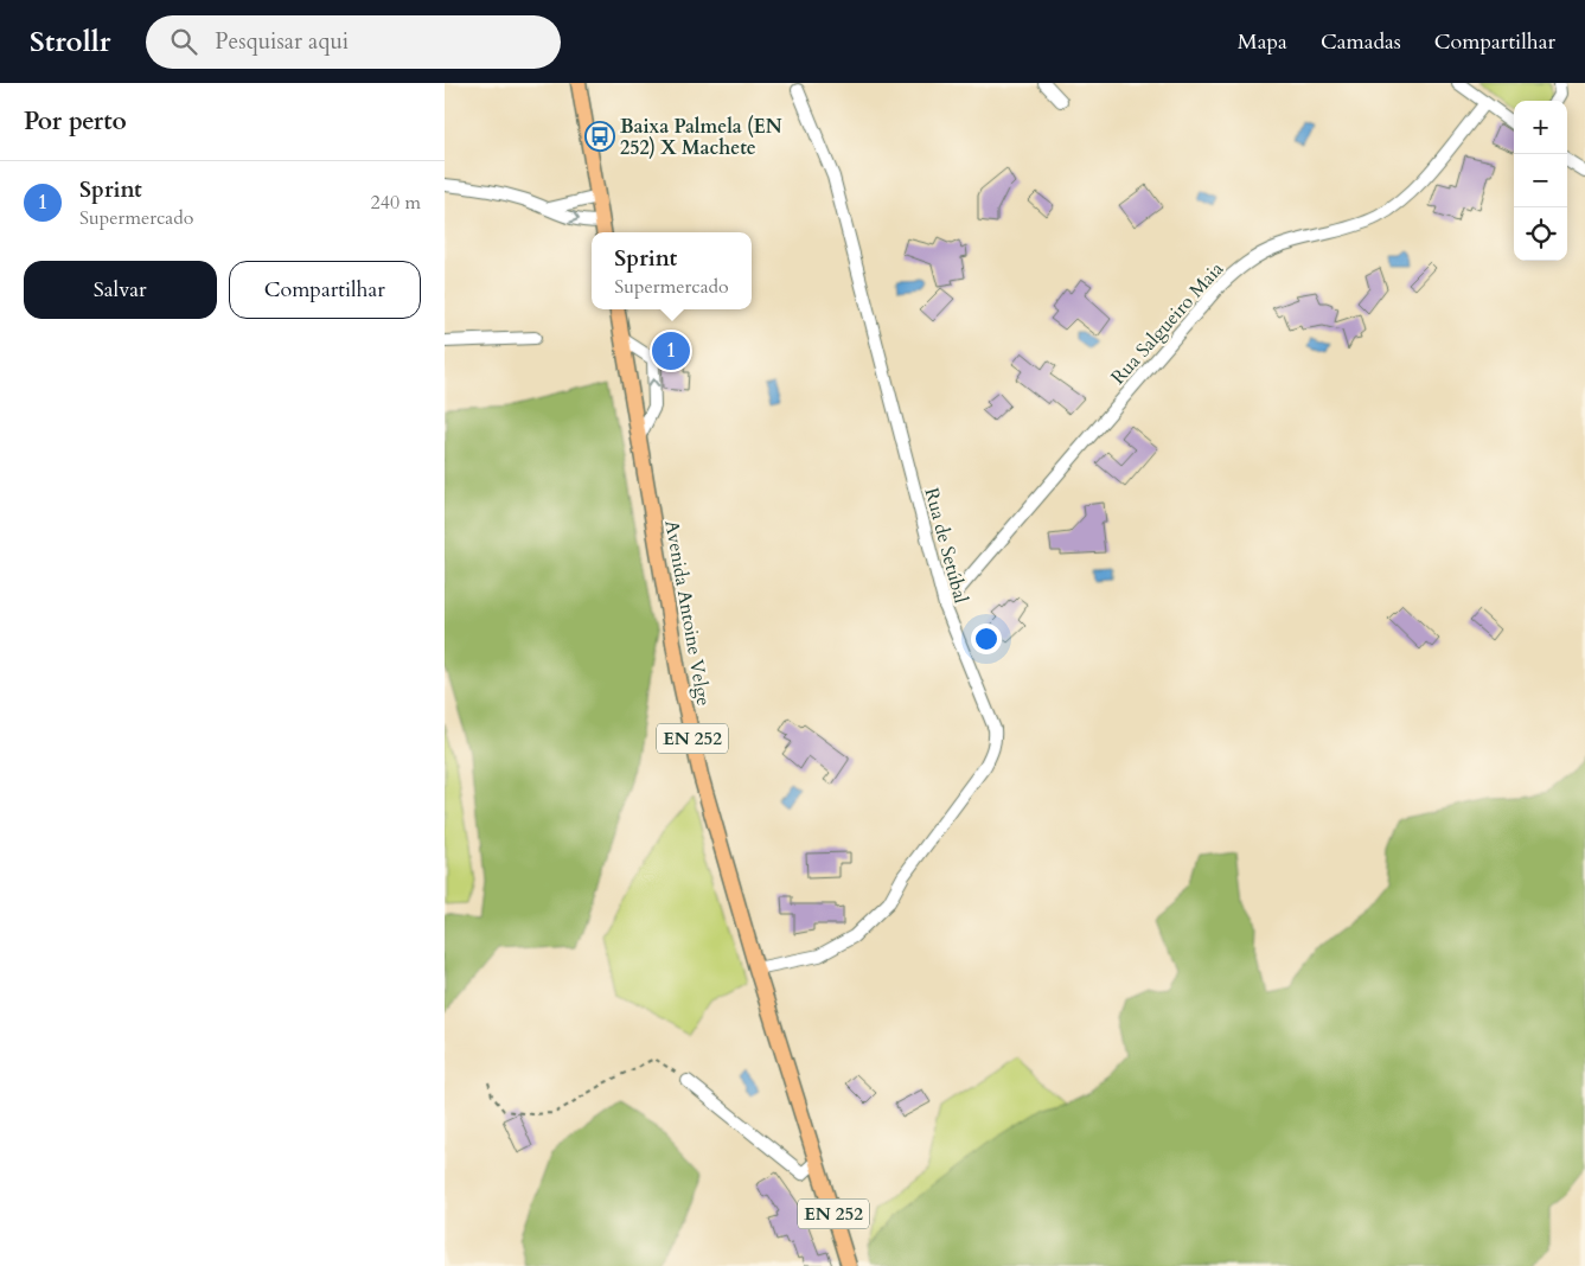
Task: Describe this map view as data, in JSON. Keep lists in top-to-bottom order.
{
  "streets": {
    "main road": ["Avenida Antoine Velge", "EN 252"],
    "street": ["Rua Salgueiro Maia", "Rua de Setúbal"]
  },
  "crossings": [
    ["Rua Salgueiro Maia", "Rua de Setúbal"],
    ["Rua de Setúbal", "Avenida Antoine Velge"],
    ["Avenida Antoine Velge", "EN 252"]
  ],
  "places": {
    "bus stop": ["Baixa Palmela (EN 252) X Machete"]
  },
  "page": {
    "header": "Strollr",
    "search": "Pesquisar aqui",
    "nav": ["Mapa", "Camadas", "Compartilhar"],
    "heading": "Por perto",
    "map_buttons": ["+", "−"],
    "list": [
      {
        "mark": "1",
        "name": "Sprint",
        "note": "Supermercado",
        "value": "240 m"
      }
    ],
    "popup": ["Sprint", "Supermercado"],
    "buttons": ["Salvar", "Compartilhar"],
    "pins": "1"
  }
}
